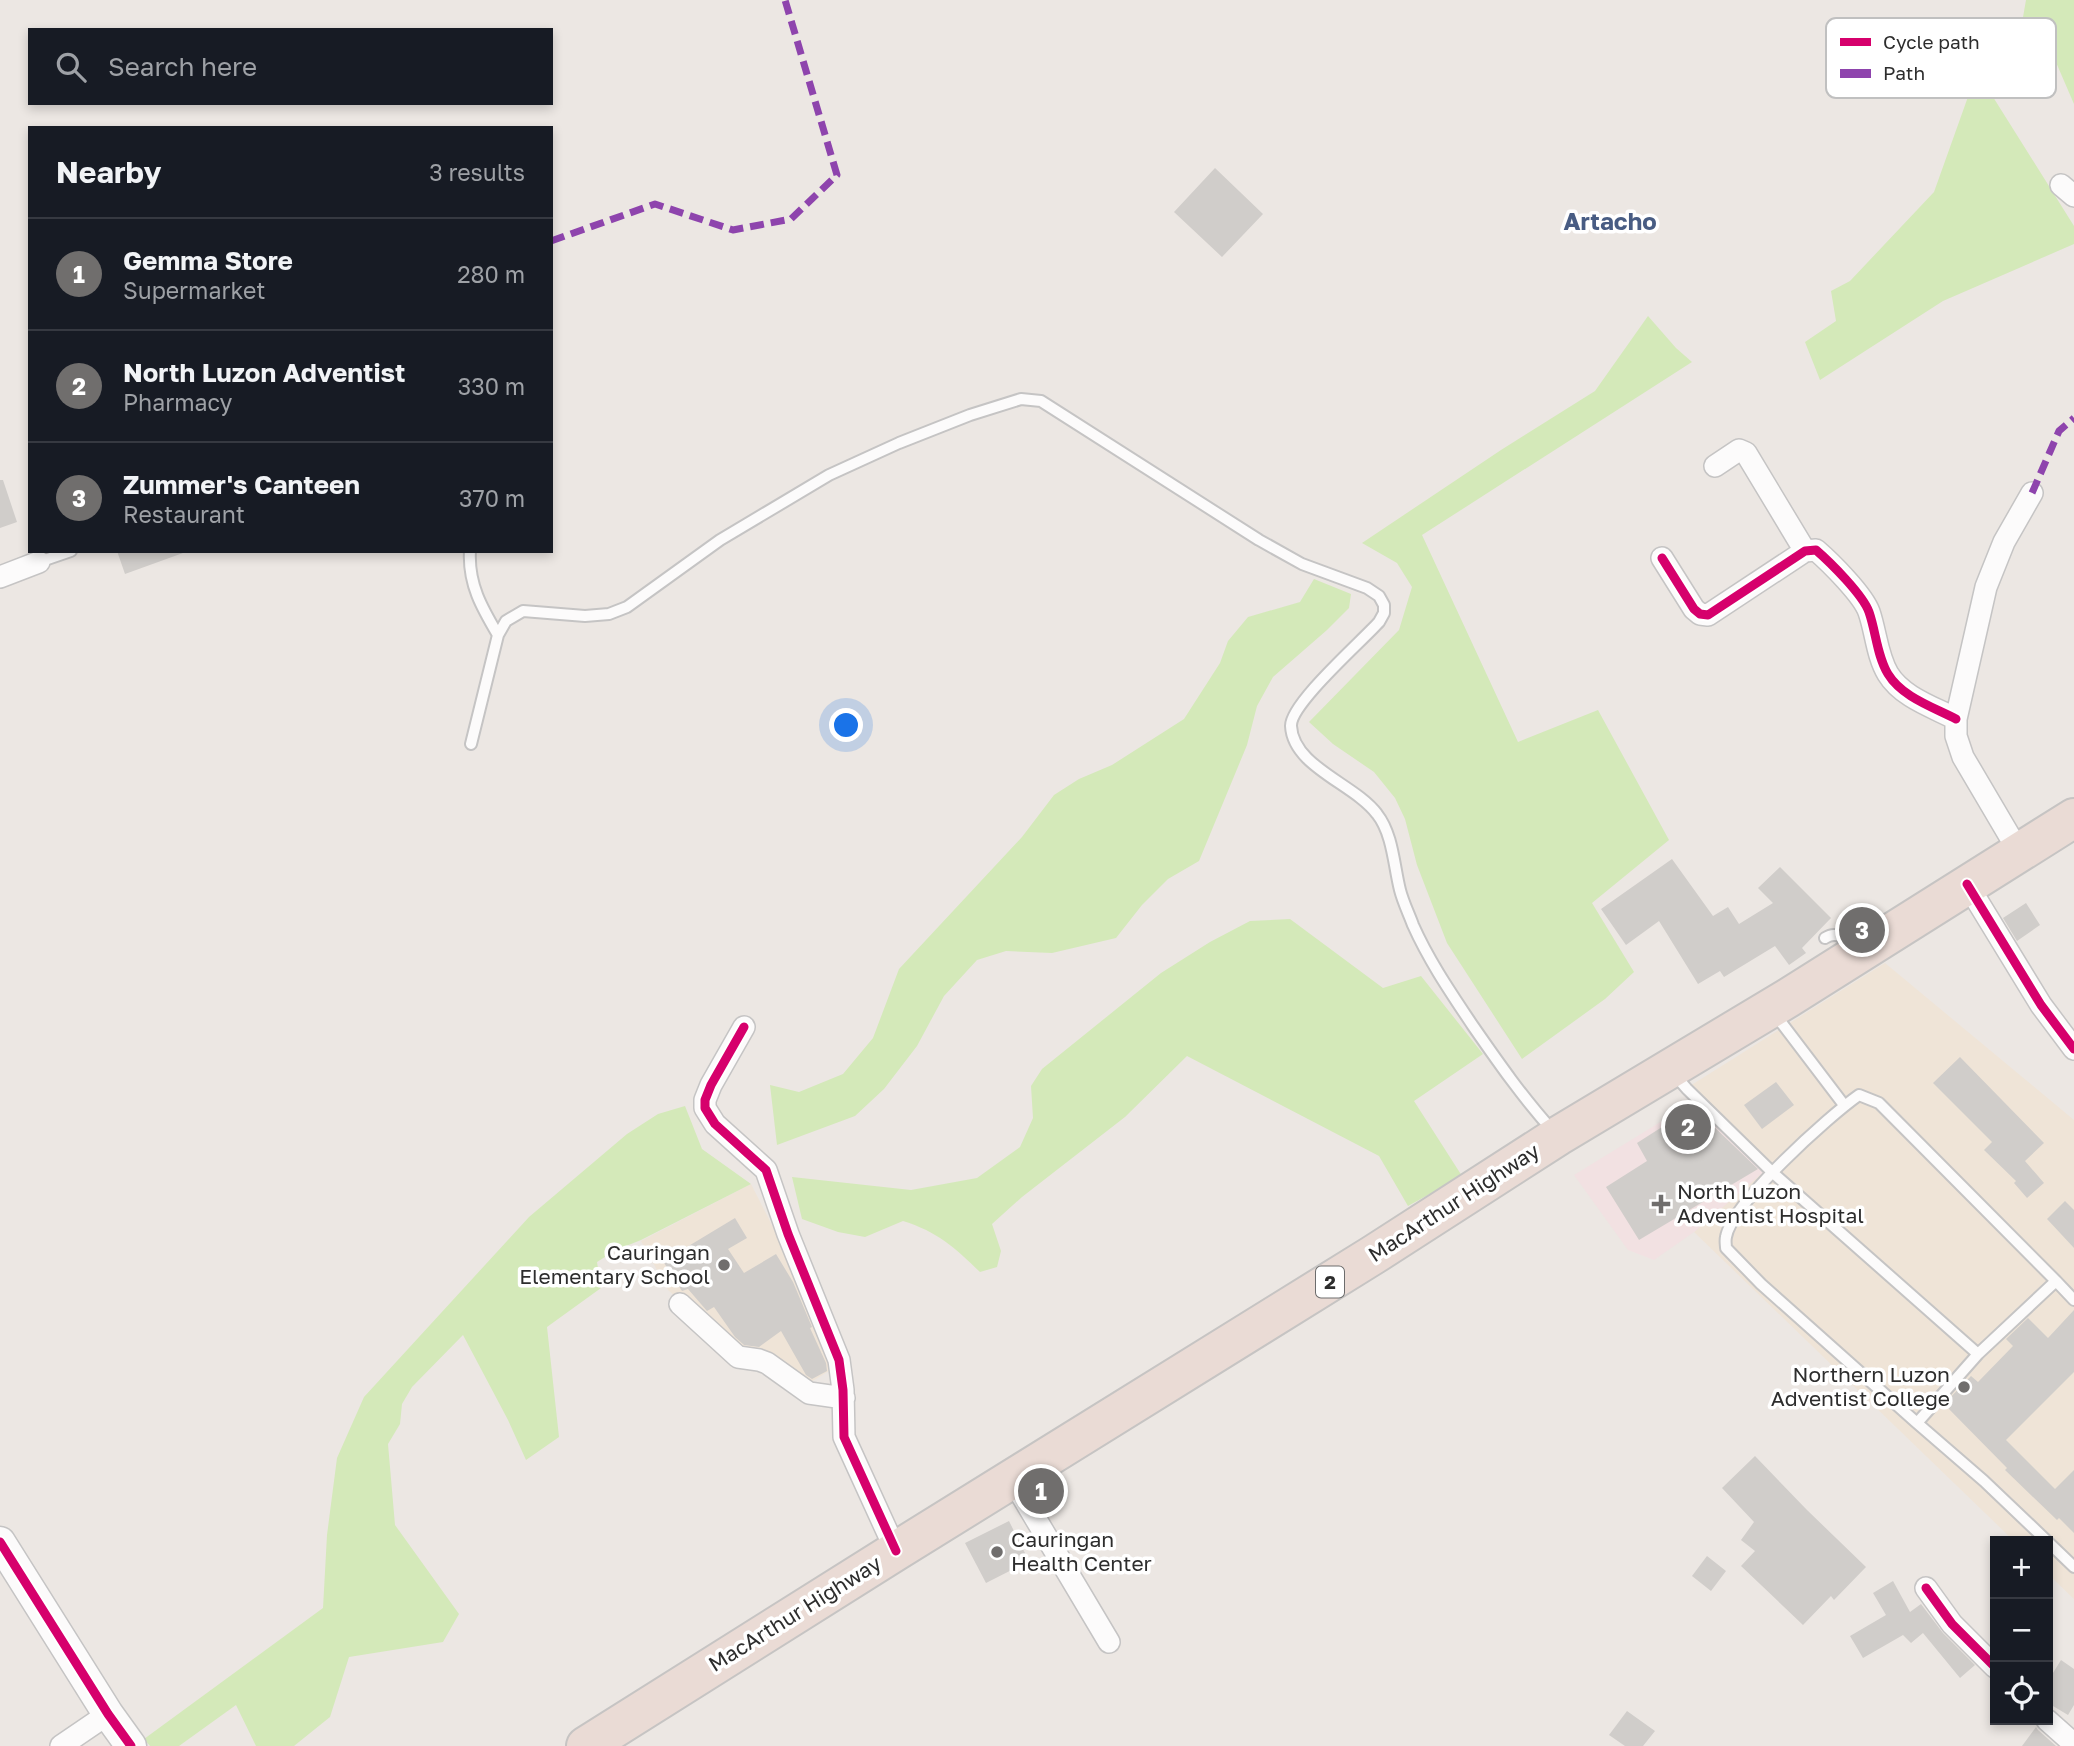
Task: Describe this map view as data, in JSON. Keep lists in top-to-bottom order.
{
  "streets": {
    "highway": ["MacArthur Highway", "2"]
  },
  "districts": ["Artacho"],
  "places": {
    "health": ["North Luzon Adventist Hospital"],
    "other": ["Cauringan Elementary School", "Northern Luzon Adventist College", "Cauringan Health Center"]
  },
  "legend": ["Cycle path", "Path"],
  "page": {
    "search": "Search here",
    "heading": ["Nearby", "3 results"],
    "list": [
      {
        "mark": "1",
        "name": "Gemma Store",
        "note": "Supermarket",
        "value": "280 m"
      },
      {
        "mark": "2",
        "name": "North Luzon Adventist",
        "note": "Pharmacy",
        "value": "330 m"
      },
      {
        "mark": "3",
        "name": "Zummer's Canteen",
        "note": "Restaurant",
        "value": "370 m"
      }
    ],
    "pins": ["3", "2", "1"],
    "map_buttons": ["+", "−"]
  }
}
